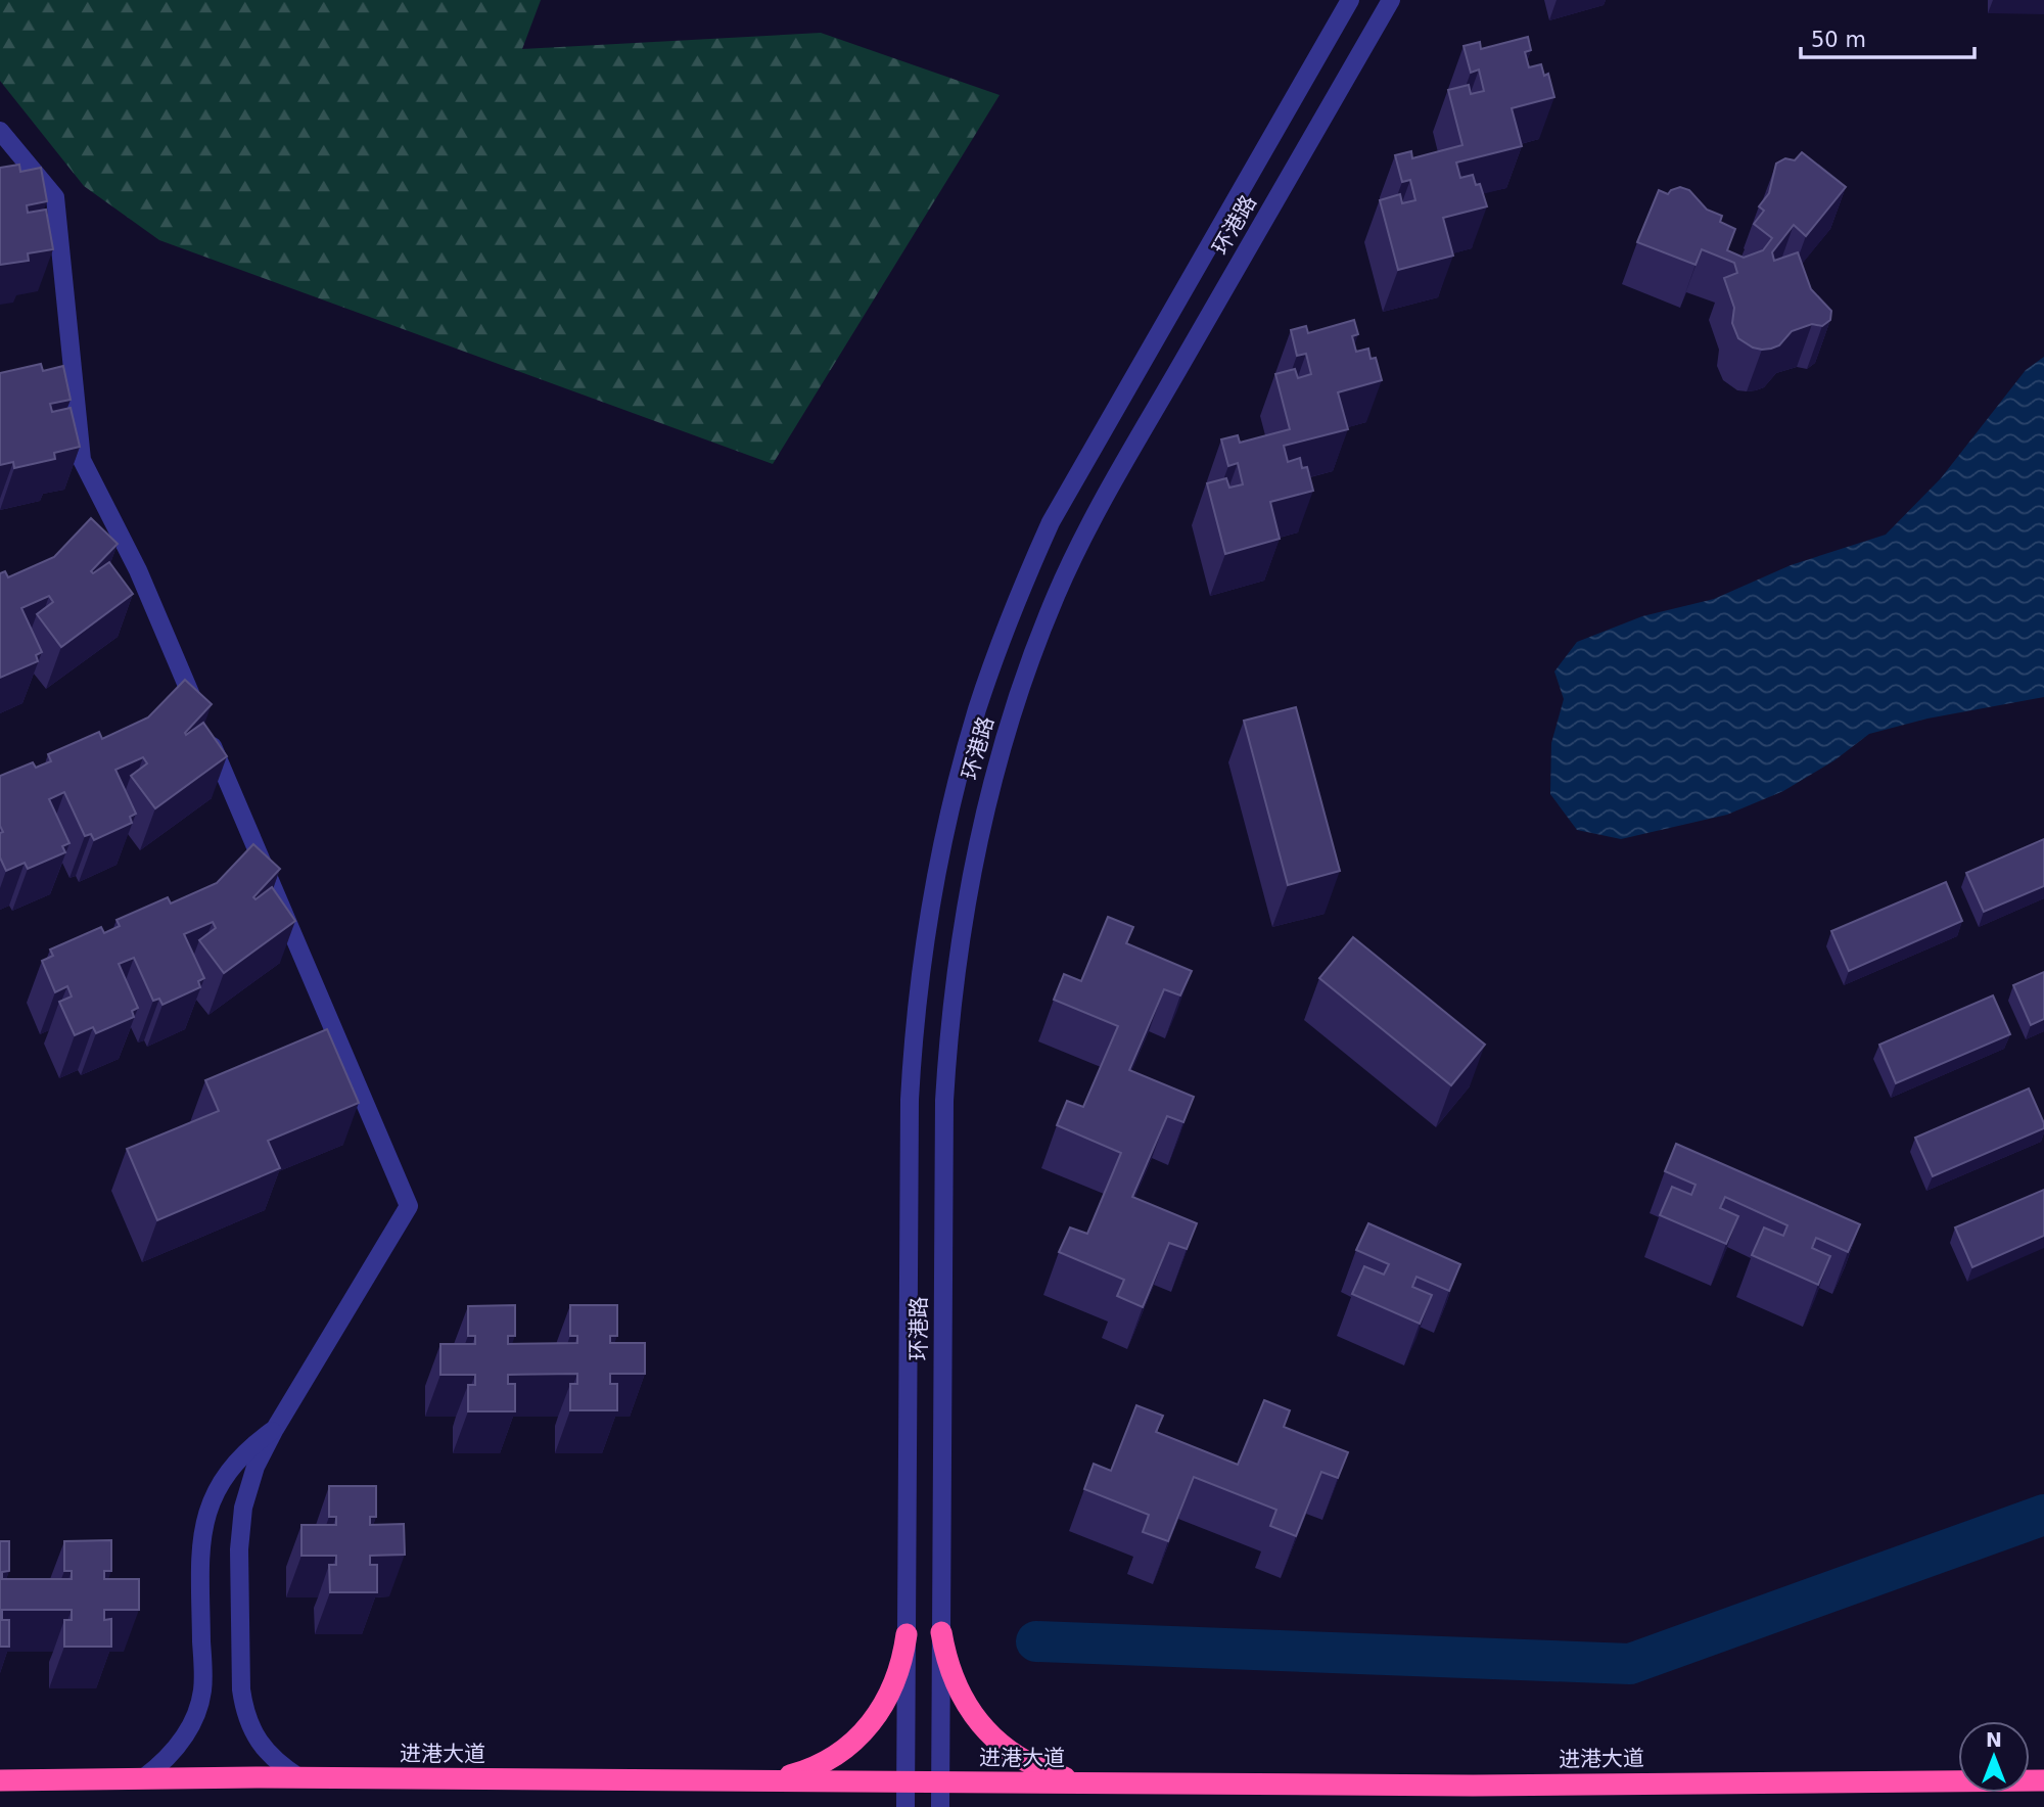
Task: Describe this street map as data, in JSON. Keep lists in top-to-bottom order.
{
  "streets": {
    "highway": ["进港大道"],
    "street": ["环港路"]
  },
  "crossings": [
    ["环港路", "进港大道"]
  ],
  "scale_bar": "50 m",
  "north": "top"
}
